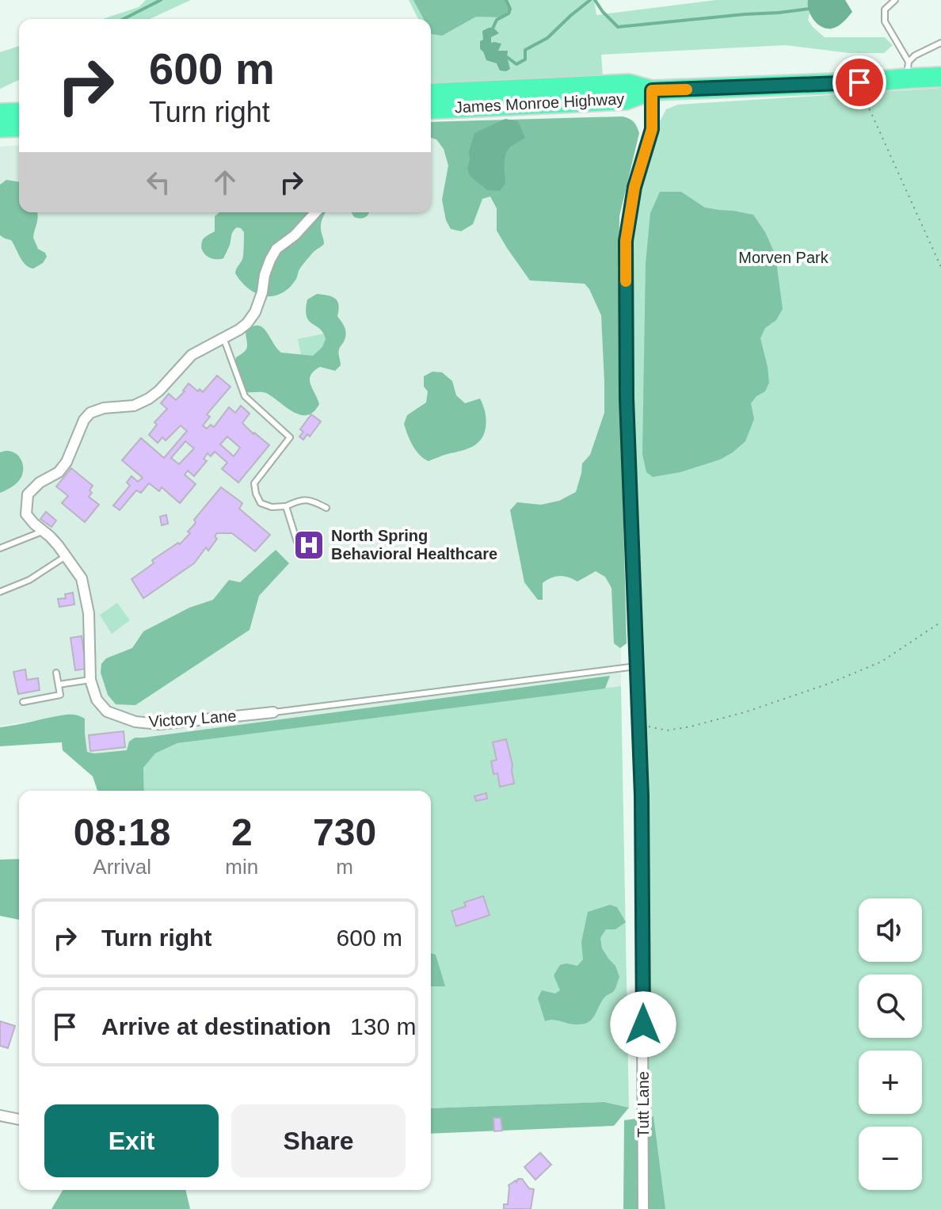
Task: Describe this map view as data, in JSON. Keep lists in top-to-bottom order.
{
  "streets": {
    "highway": ["James Monroe Highway"],
    "street": ["Victory Lane", "Tutt Lane"]
  },
  "crossings": [
    ["James Monroe Highway", "Tutt Lane"]
  ],
  "parks": ["Morven Park"],
  "places": {
    "hospital": ["North Spring Behavioral Healthcare"]
  },
  "page": {
    "turn": ["600 m", "Turn right"],
    "eta": [
      "08:18",
      "Arrival",
      "2",
      "min",
      "730",
      "m"
    ],
    "map_buttons": ["+", "−"],
    "list": [
      {
        "name": "Turn right",
        "value": "600 m"
      },
      {
        "name": "Arrive at destination",
        "value": "130 m"
      }
    ],
    "buttons": ["Exit", "Share"]
  }
}
